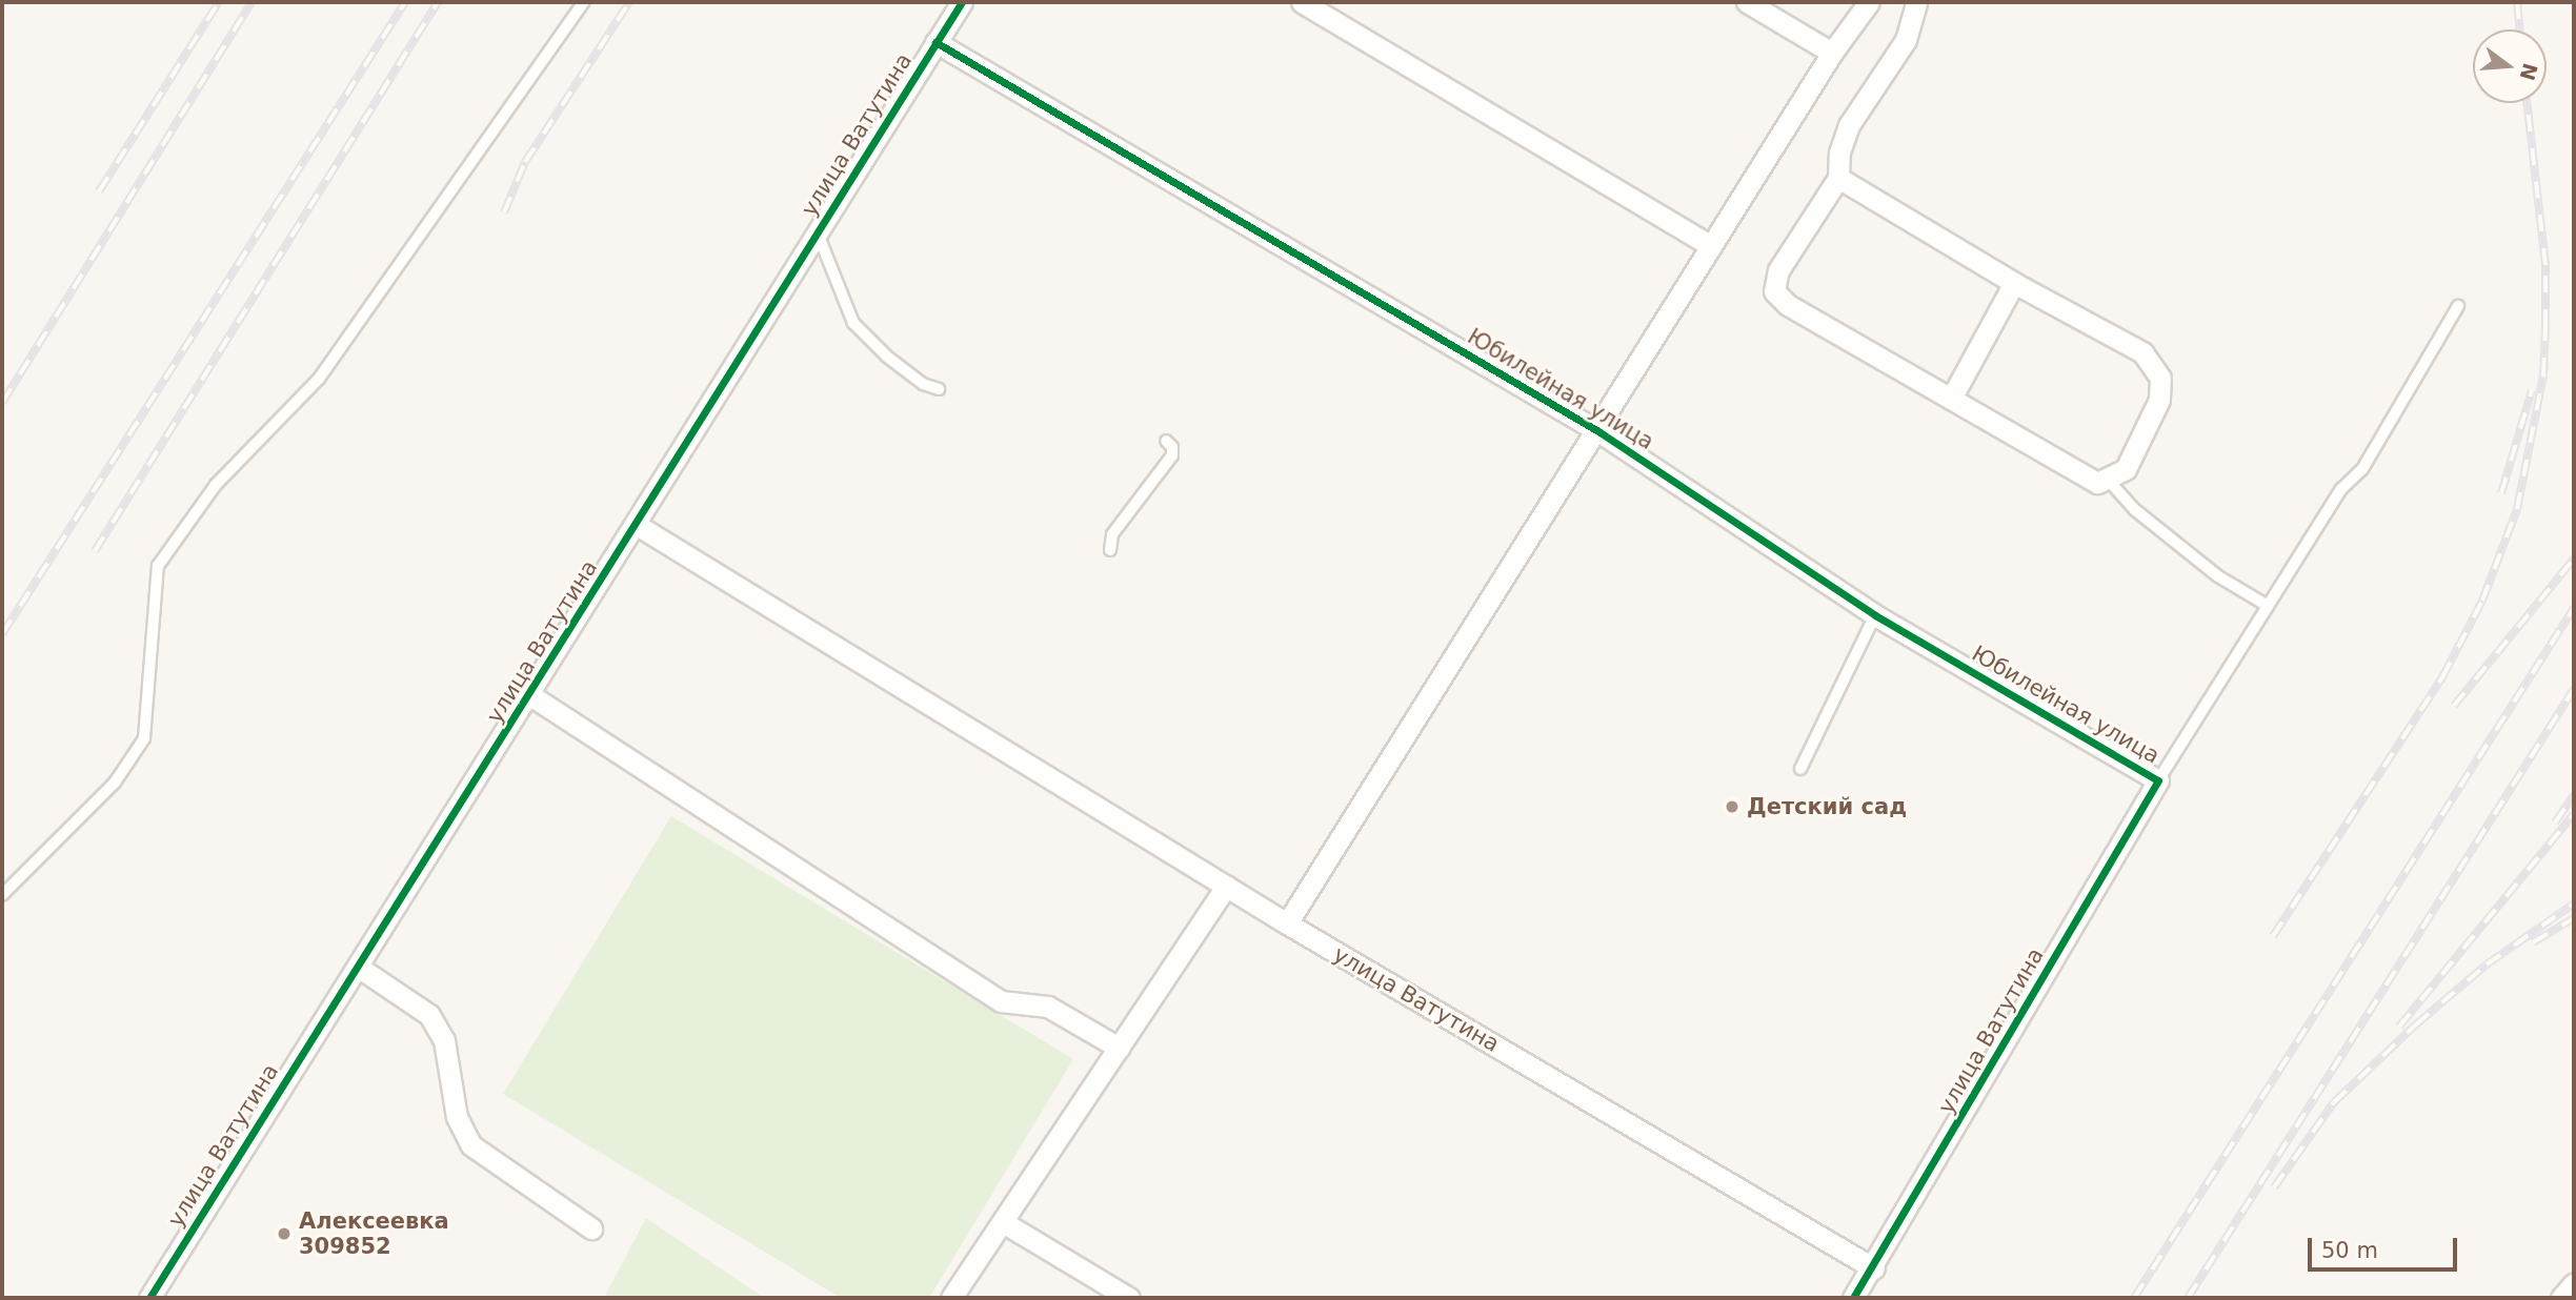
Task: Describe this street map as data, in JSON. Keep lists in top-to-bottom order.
{
  "streets": {
    "street": ["улица Ватутина", "Юбилейная улица"]
  },
  "crossings": [
    ["улица Ватутина", "Юбилейная улица"]
  ],
  "places": ["Детский сад", "Алексеевка 309852"],
  "scale_bar": "50 m",
  "north": "right"
}
